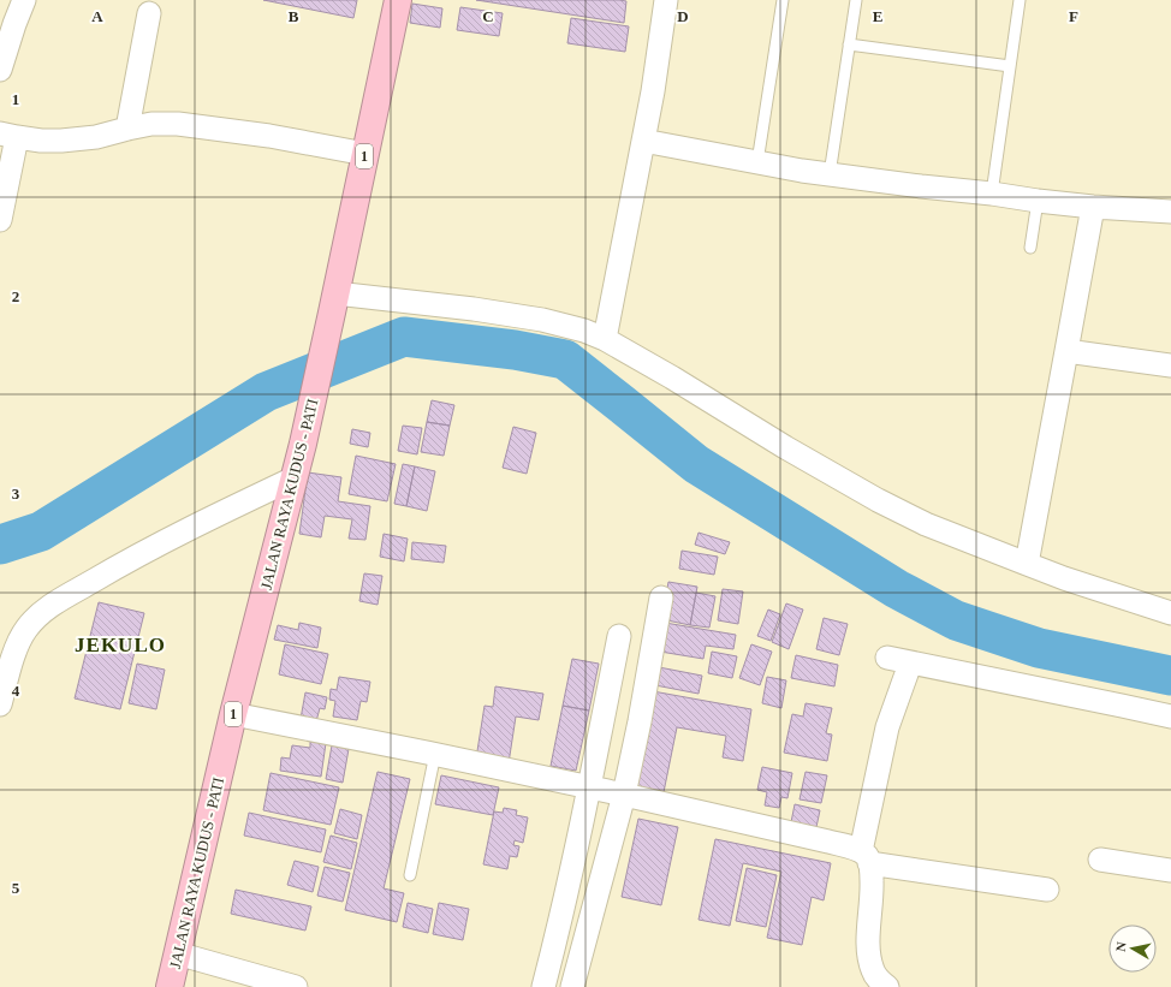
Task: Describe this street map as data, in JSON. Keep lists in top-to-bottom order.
{
  "streets": {
    "highway": ["1", "JALAN RAYA KUDUS - PATI"]
  },
  "districts": ["JEKULO"],
  "north": "left",
  "grid": {
    "columns": [
      "A",
      "B",
      "C",
      "D",
      "E",
      "F"
    ],
    "rows": [
      "1",
      "2",
      "3",
      "4",
      "5"
    ]
  }
}
